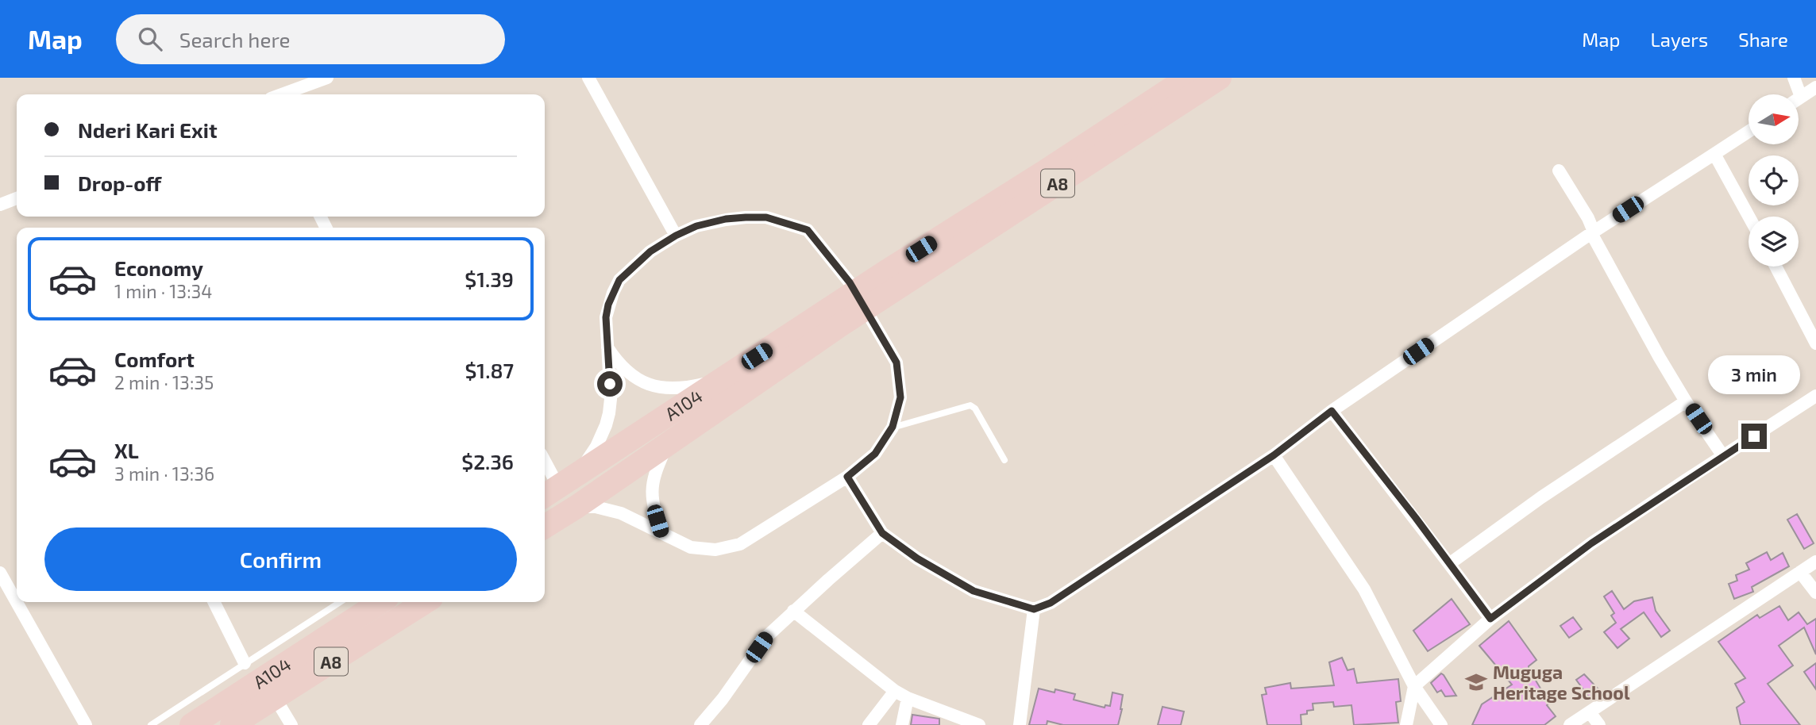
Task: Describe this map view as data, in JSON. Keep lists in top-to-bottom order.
{
  "streets": {
    "highway": ["A8", "A104"]
  },
  "crossings": [
    ["A8", "A104"]
  ],
  "places": {
    "school or university": ["Muguga Heritage School"]
  },
  "north": "right",
  "page": {
    "header": "Map",
    "search": "Search here",
    "nav": ["Map", "Layers", "Share"],
    "banner": ["Nderi Kari Exit", "Drop-off"],
    "list": [
      {
        "name": "Economy",
        "note": "1 min · 13:34",
        "value": "$1.39"
      },
      {
        "name": "Comfort",
        "note": "2 min · 13:35",
        "value": "$1.87"
      },
      {
        "name": "XL",
        "note": "3 min · 13:36",
        "value": "$2.36"
      }
    ],
    "bubble": "3 min",
    "buttons": "Confirm"
  }
}
